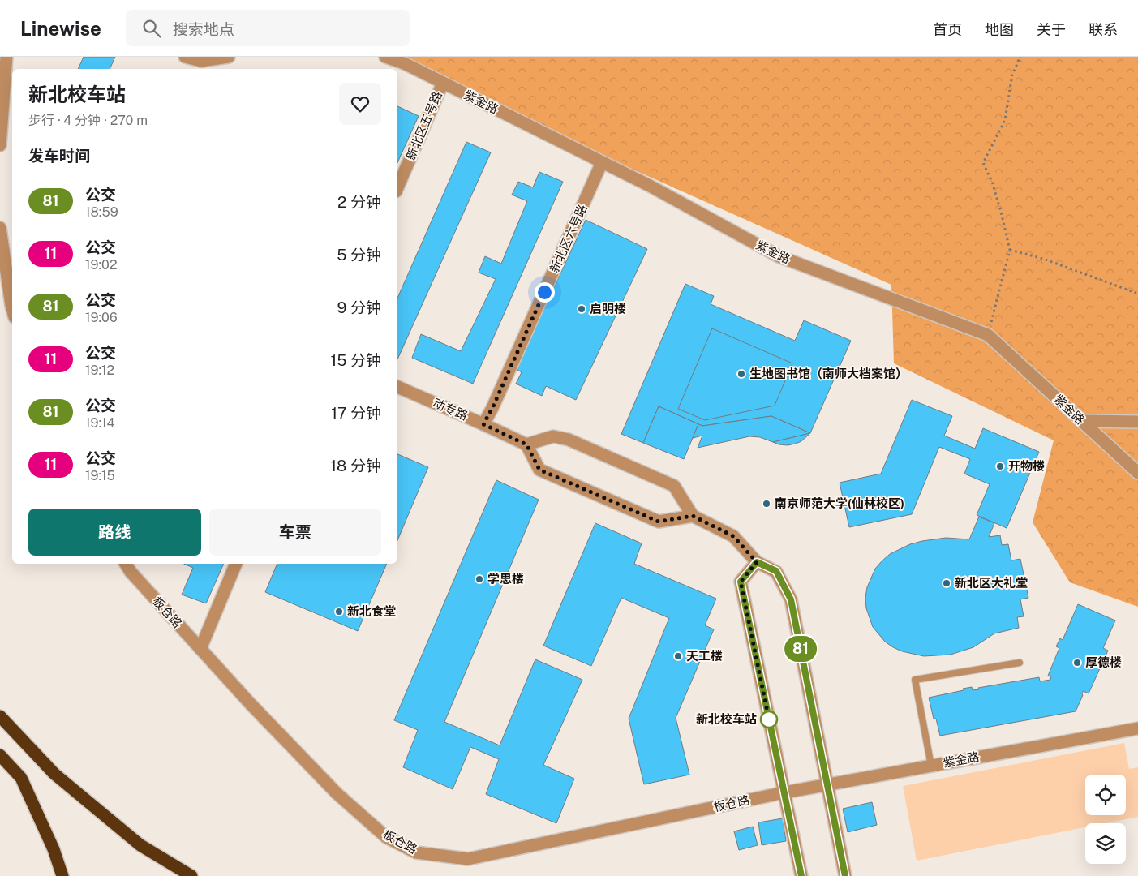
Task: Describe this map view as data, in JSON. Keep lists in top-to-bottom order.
{
  "streets": {
    "street": [
      "紫金路",
      "新北区五号路",
      "新北区六号路",
      "动专路",
      "板仓路"
    ]
  },
  "crossings": [
    ["紫金路", "新北区五号路"],
    ["紫金路", "新北区六号路"],
    ["紫金路", "板仓路"],
    ["新北区六号路", "动专路"]
  ],
  "places": [
    "启明楼",
    "生地图书馆（南师大档案馆）",
    "开物楼",
    "南京师范大学(仙林校区)",
    "学思楼",
    "新北区大礼堂",
    "新北食堂",
    "天工楼",
    "厚德楼",
    "新北校车站"
  ],
  "lines": ["bus line 81"],
  "page": {
    "header": "Linewise",
    "search": "搜索地点",
    "nav": [
      "首页",
      "地图",
      "关于",
      "联系"
    ],
    "on_map": "81",
    "heading": [
      ["新北校车站", "步行 · 4 分钟 · 270 m"],
      "发车时间"
    ],
    "list": [
      {
        "mark": "81",
        "name": "公交",
        "note": "18:59",
        "value": "2 分钟"
      },
      {
        "mark": "11",
        "name": "公交",
        "note": "19:02",
        "value": "5 分钟"
      },
      {
        "mark": "81",
        "name": "公交",
        "note": "19:06",
        "value": "9 分钟"
      },
      {
        "mark": "11",
        "name": "公交",
        "note": "19:12",
        "value": "15 分钟"
      },
      {
        "mark": "81",
        "name": "公交",
        "note": "19:14",
        "value": "17 分钟"
      },
      {
        "mark": "11",
        "name": "公交",
        "note": "19:15",
        "value": "18 分钟"
      }
    ],
    "buttons": ["路线", "车票"]
  }
}
